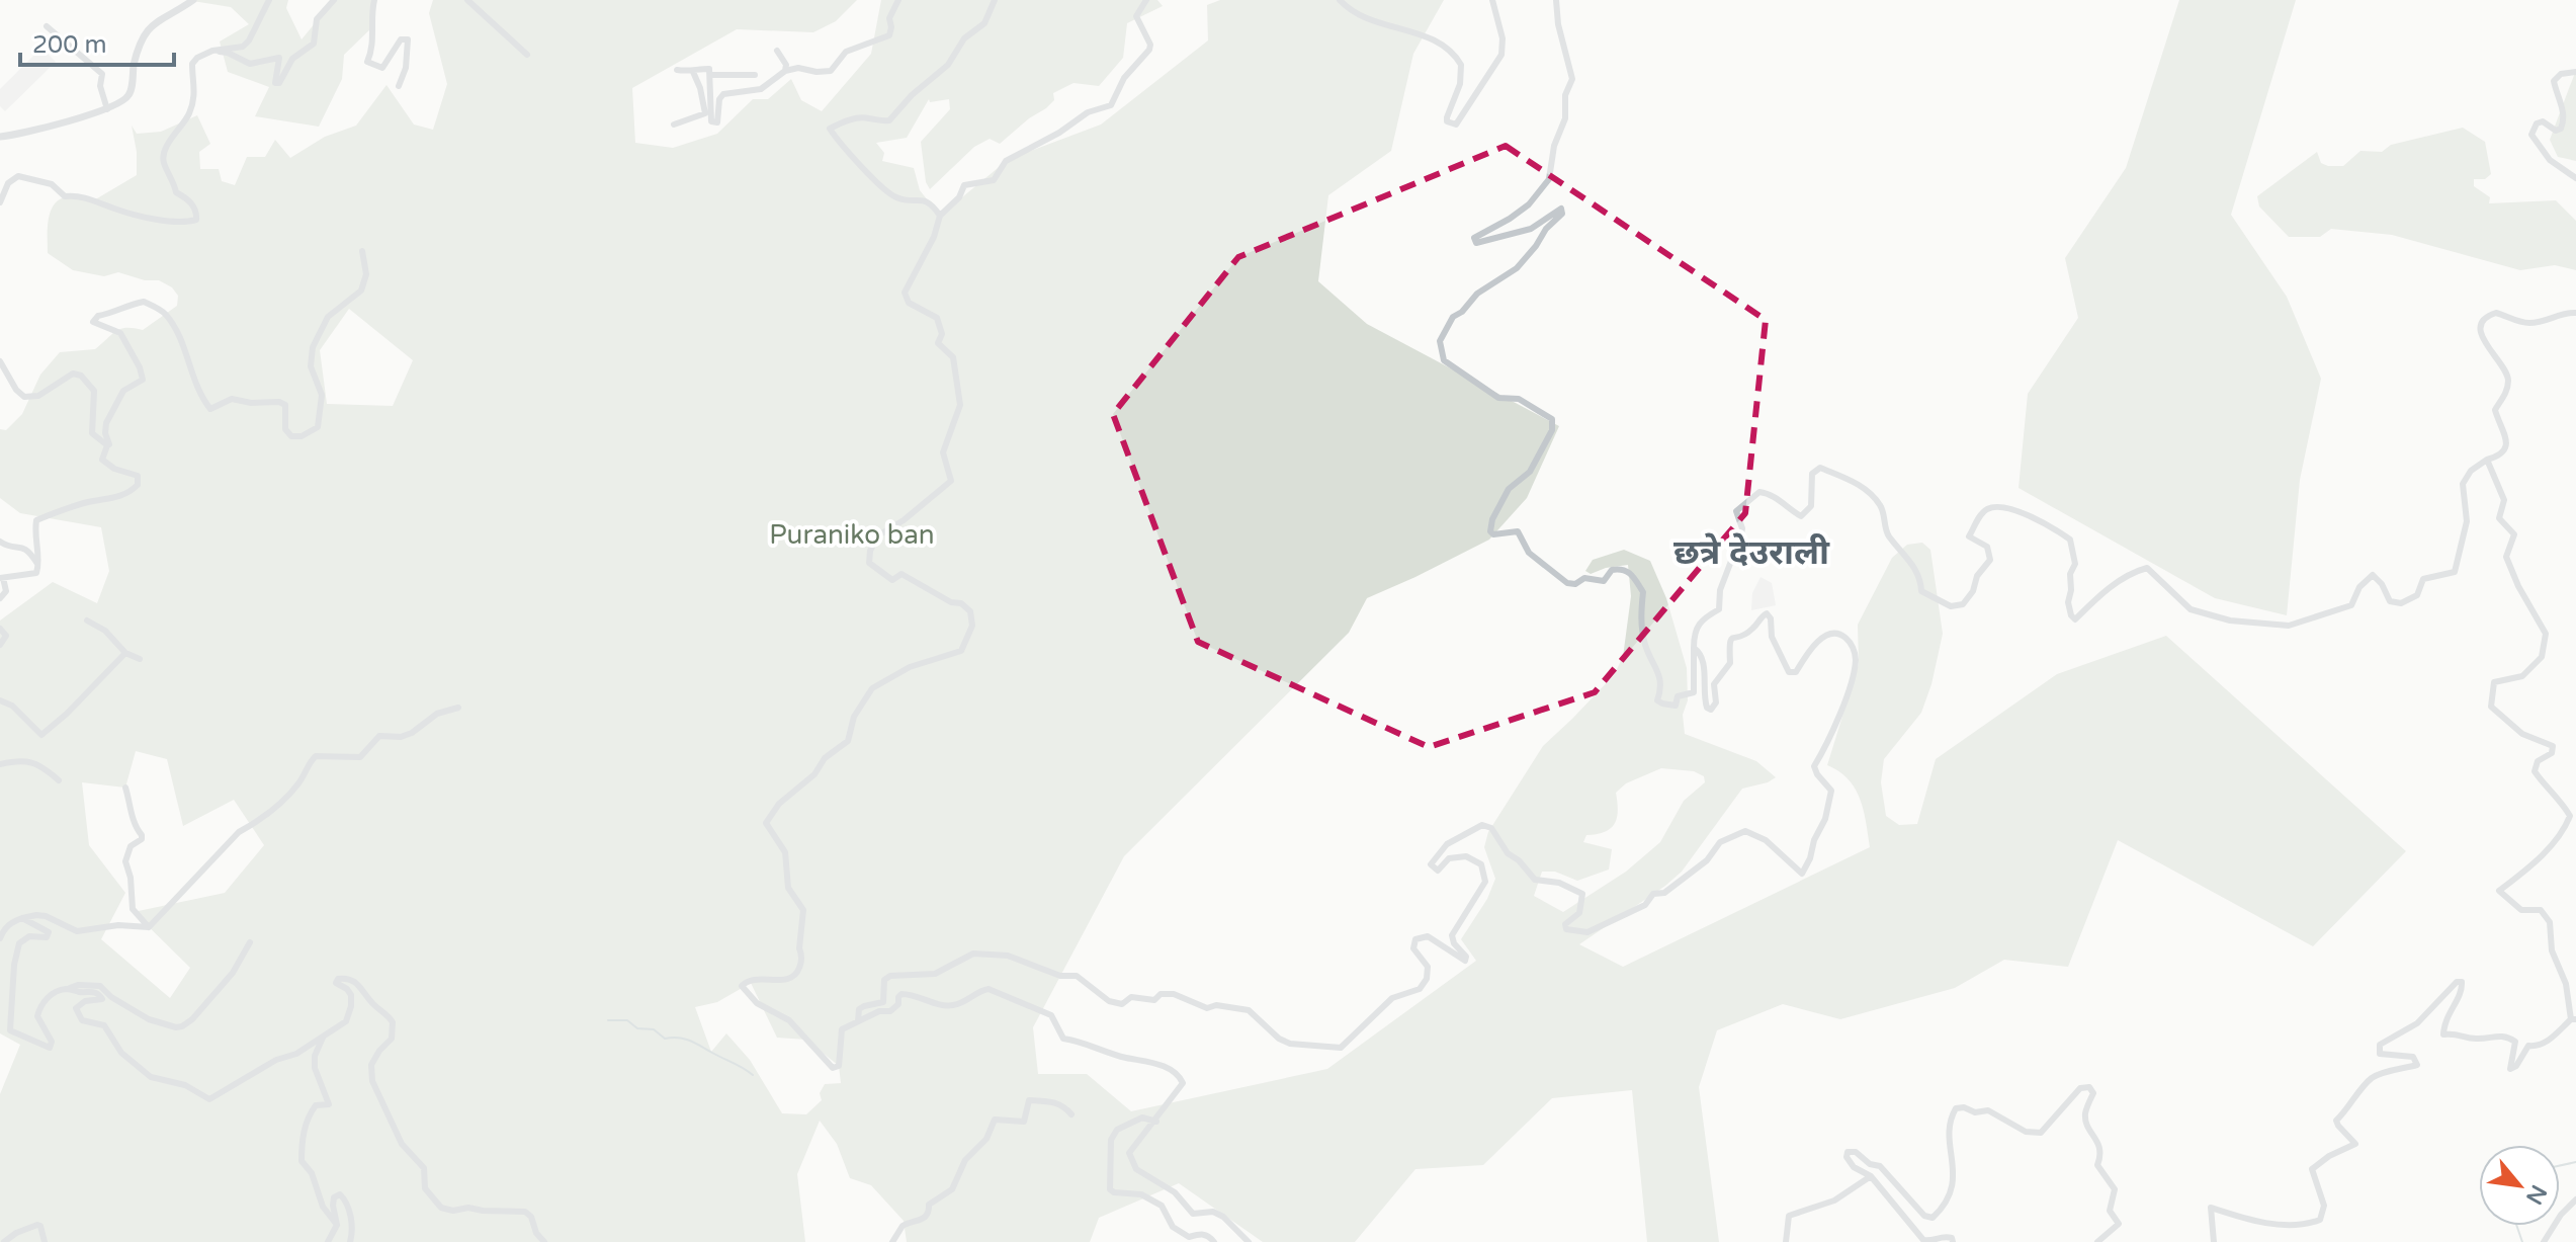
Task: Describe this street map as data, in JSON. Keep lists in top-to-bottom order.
{
  "districts": ["छत्रे देउराली"],
  "parks": ["Puraniko ban"],
  "scale_bar": "200 m",
  "north": "bottom right"
}
